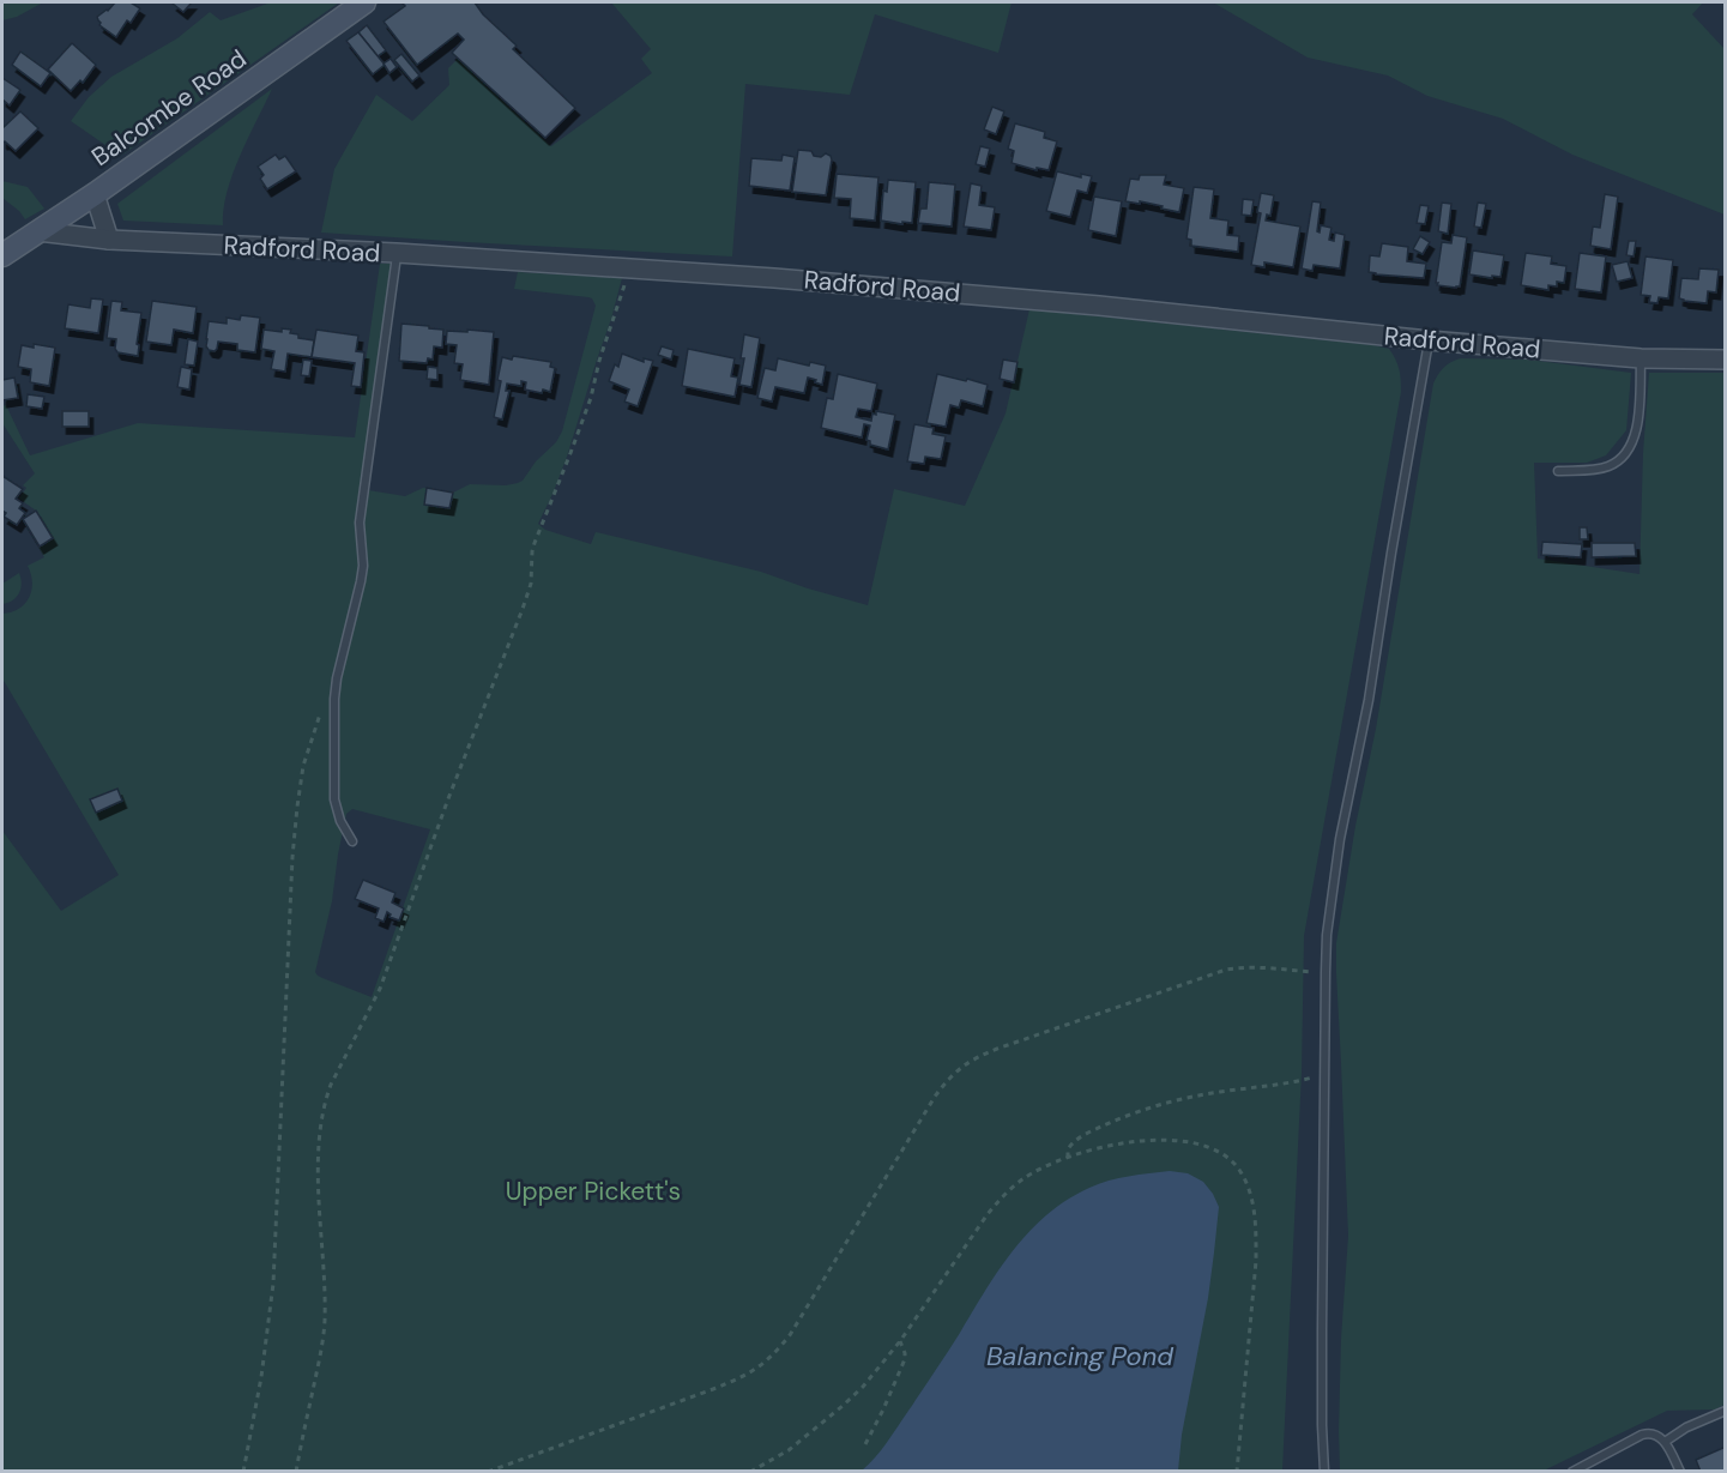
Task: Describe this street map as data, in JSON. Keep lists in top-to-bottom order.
{
  "streets": {
    "main road": ["Balcombe Road"],
    "street": ["Radford Road"]
  },
  "crossings": [
    ["Balcombe Road", "Radford Road"]
  ],
  "water": ["Balancing Pond"],
  "parks": ["Upper Pickett's"]
}
